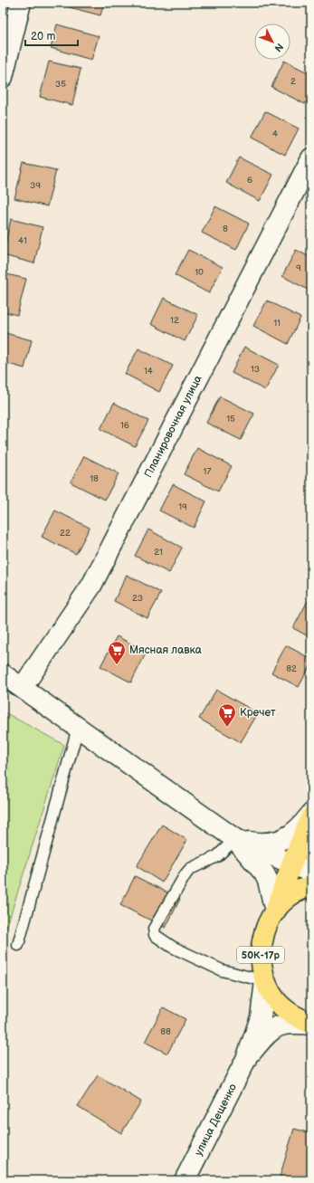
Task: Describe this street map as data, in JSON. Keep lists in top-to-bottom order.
{
  "streets": {
    "main road": ["50К-17р"],
    "street": ["Планировочная улица", "улица Дещенко"]
  },
  "crossings": [
    ["50К-17р", "улица Дещенко"]
  ],
  "places": {
    "supermarket": ["Мясная лавка", "Кречет"]
  },
  "house_numbers": [
    "2",
    "35",
    "4",
    "6",
    "39",
    "8",
    "41",
    "9",
    "10",
    "12",
    "11",
    "13",
    "14",
    "15",
    "16",
    "17",
    "18",
    "19",
    "22",
    "21",
    "23",
    "82",
    "88"
  ],
  "scale_bar": "20 m",
  "north": "bottom right"
}
